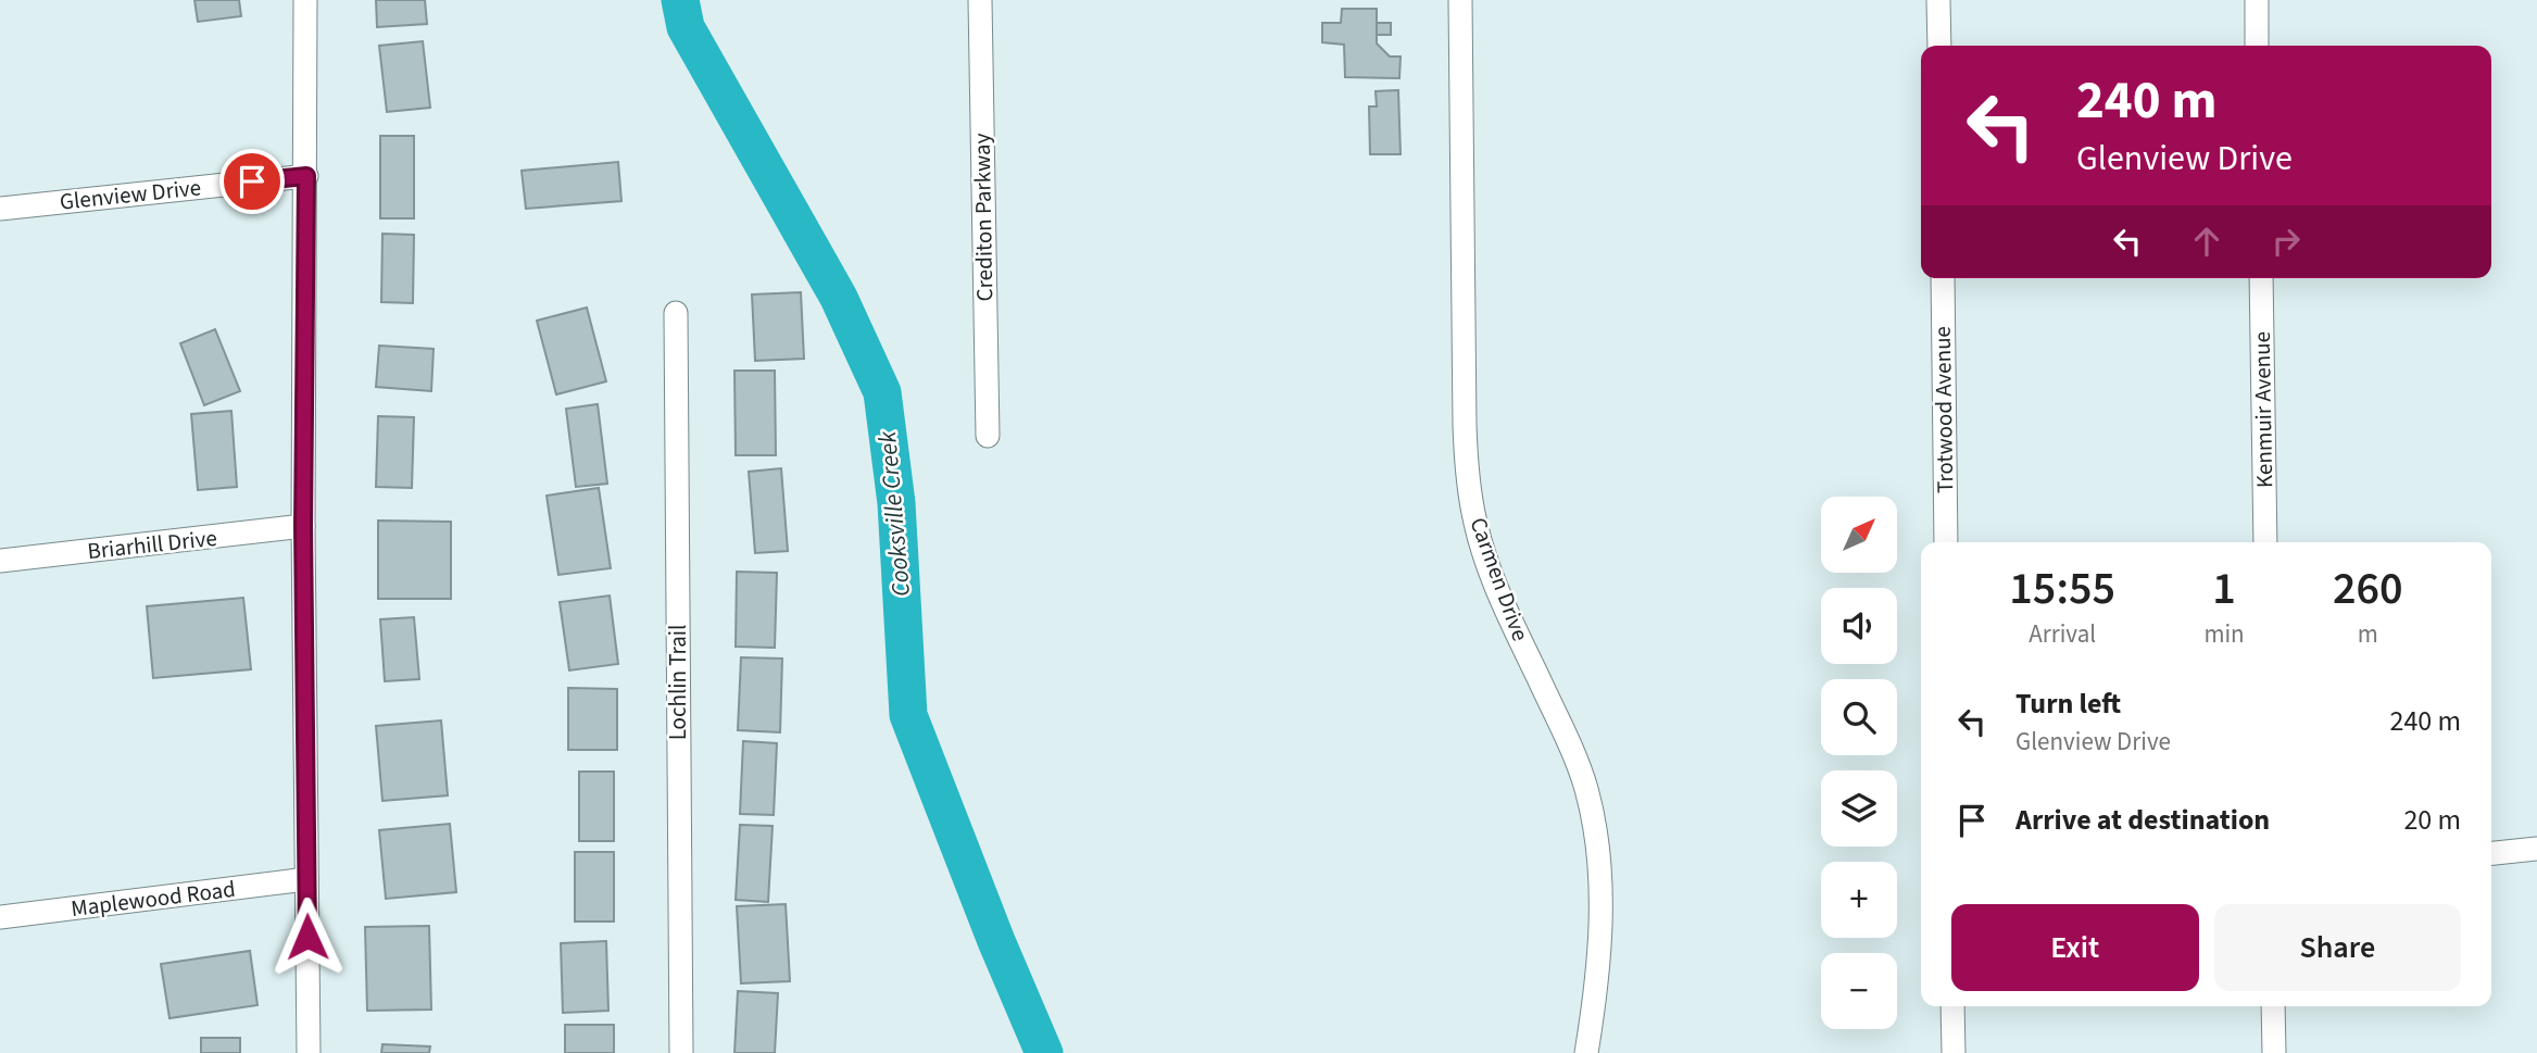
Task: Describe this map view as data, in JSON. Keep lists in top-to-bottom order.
{
  "streets": {
    "street": [
      "Glenview Drive",
      "Crediton Parkway",
      "Trotwood Avenue",
      "Kenmuir Avenue",
      "Briarhill Drive",
      "Carmen Drive",
      "Lochlin Trail",
      "Maplewood Road"
    ]
  },
  "water": ["Cooksville Creek"],
  "north": "top right",
  "page": {
    "turn": ["240 m", "Glenview Drive"],
    "map_buttons": ["+", "−"],
    "eta": [
      "15:55",
      "Arrival",
      "1",
      "min",
      "260",
      "m"
    ],
    "list": [
      {
        "name": "Turn left",
        "note": "Glenview Drive",
        "value": "240 m"
      },
      {
        "name": "Arrive at destination",
        "value": "20 m"
      }
    ],
    "buttons": ["Exit", "Share"]
  }
}
